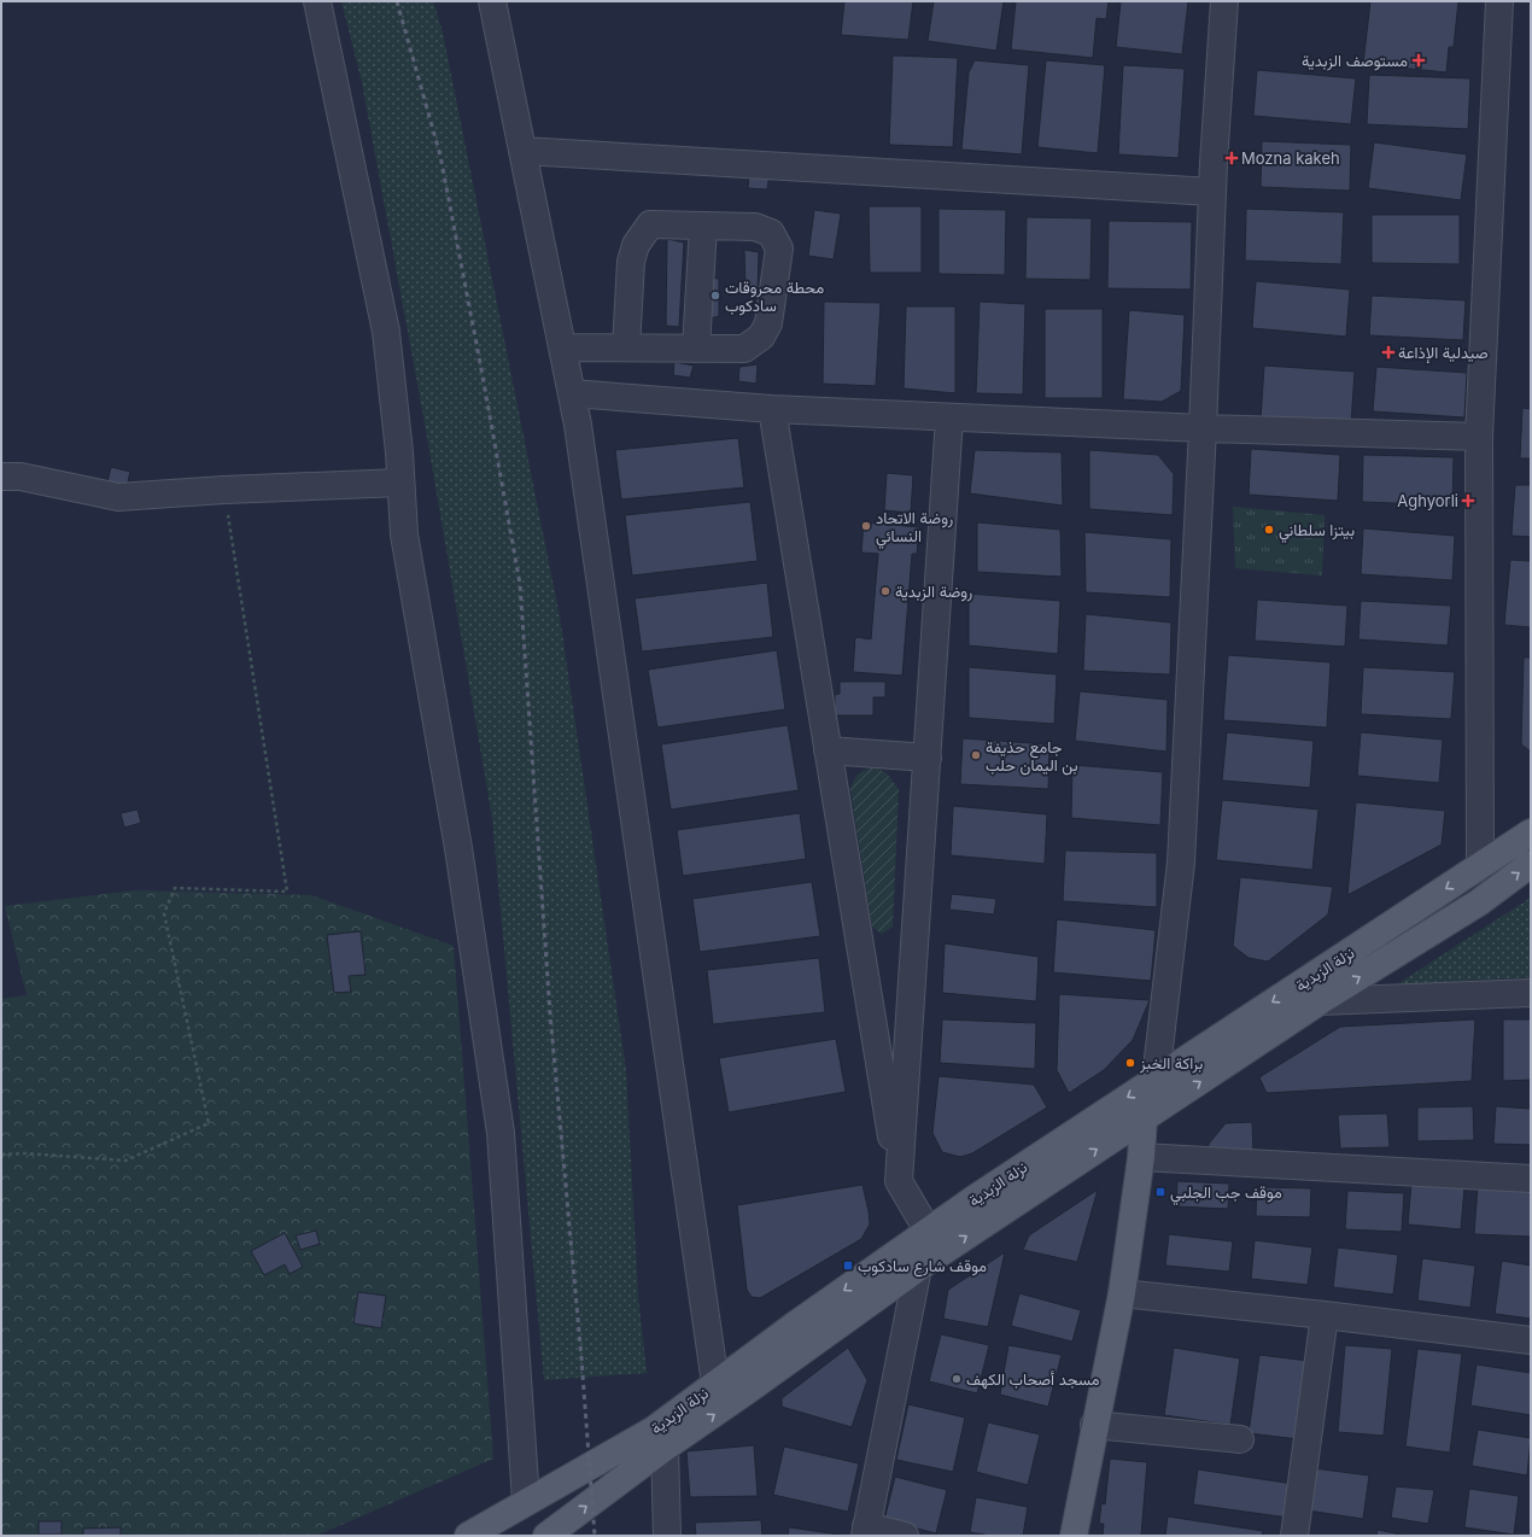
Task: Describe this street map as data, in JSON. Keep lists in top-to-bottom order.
{
  "streets": {
    "main road": ["نزلة الزبدية"]
  },
  "places": {
    "health": [
      "مستوصف الزبدية",
      "Mozna kakeh",
      "صيدلية الإذاعة",
      "Aghyorli"
    ],
    "other": [
      "محطة محروقات سادكوب",
      "روضة الاتحاد النسائي",
      "بيتزا سلطاني",
      "روضة الزبدية",
      "جامع حذيفة بن اليمان حلب",
      "براكة الخبز",
      "مسجد أصحاب الكهف"
    ],
    "transit": ["موقف جب الجلبي", "موقف شارع سادكوب"]
  }
}
